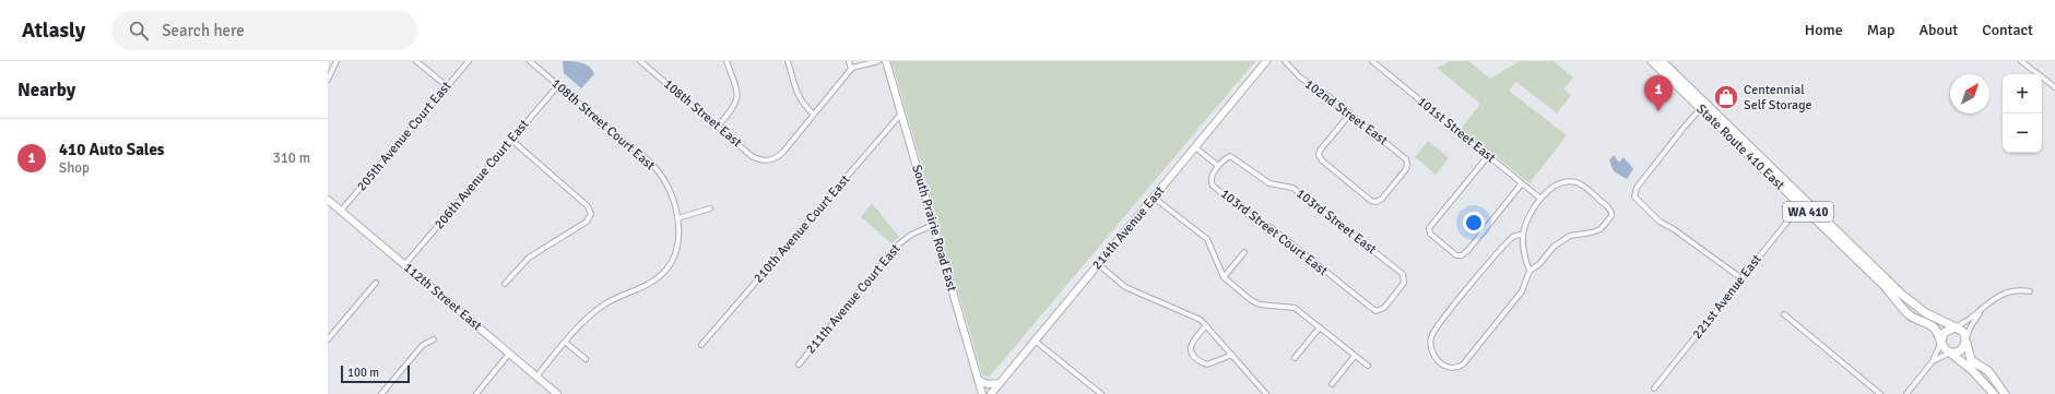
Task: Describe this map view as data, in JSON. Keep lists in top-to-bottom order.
{
  "streets": {
    "main road": ["State Route 410 East", "WA 410"],
    "street": [
      "102nd Street East",
      "108th Street East",
      "108th Street Court East",
      "101st Street East",
      "205th Avenue Court East",
      "206th Avenue Court East",
      "103rd Street East",
      "South Prairie Road East",
      "214th Avenue East",
      "210th Avenue Court East",
      "103rd Street Court East",
      "112th Street East",
      "221st Avenue East",
      "211th Avenue Court East"
    ]
  },
  "crossings": [
    ["108th Street Court East", "206th Avenue Court East"],
    ["108th Street Court East", "112th Street East"],
    ["205th Avenue Court East", "112th Street East"],
    ["State Route 410 East", "WA 410"],
    ["State Route 410 East", "221st Avenue East"],
    ["206th Avenue Court East", "112th Street East"],
    ["103rd Street East", "103rd Street Court East"],
    ["South Prairie Road East", "210th Avenue Court East"],
    ["South Prairie Road East", "211th Avenue Court East"]
  ],
  "places": {
    "shop": ["Centennial Self Storage"]
  },
  "scale_bar": "100 m",
  "north": "top right",
  "page": {
    "header": "Atlasly",
    "search": "Search here",
    "nav": [
      "Home",
      "Map",
      "About",
      "Contact"
    ],
    "heading": "Nearby",
    "map_buttons": ["+", "−"],
    "pins": "1",
    "list": [
      {
        "mark": "1",
        "name": "410 Auto Sales",
        "note": "Shop",
        "value": "310 m"
      }
    ],
    "scale": "100 m"
  }
}
